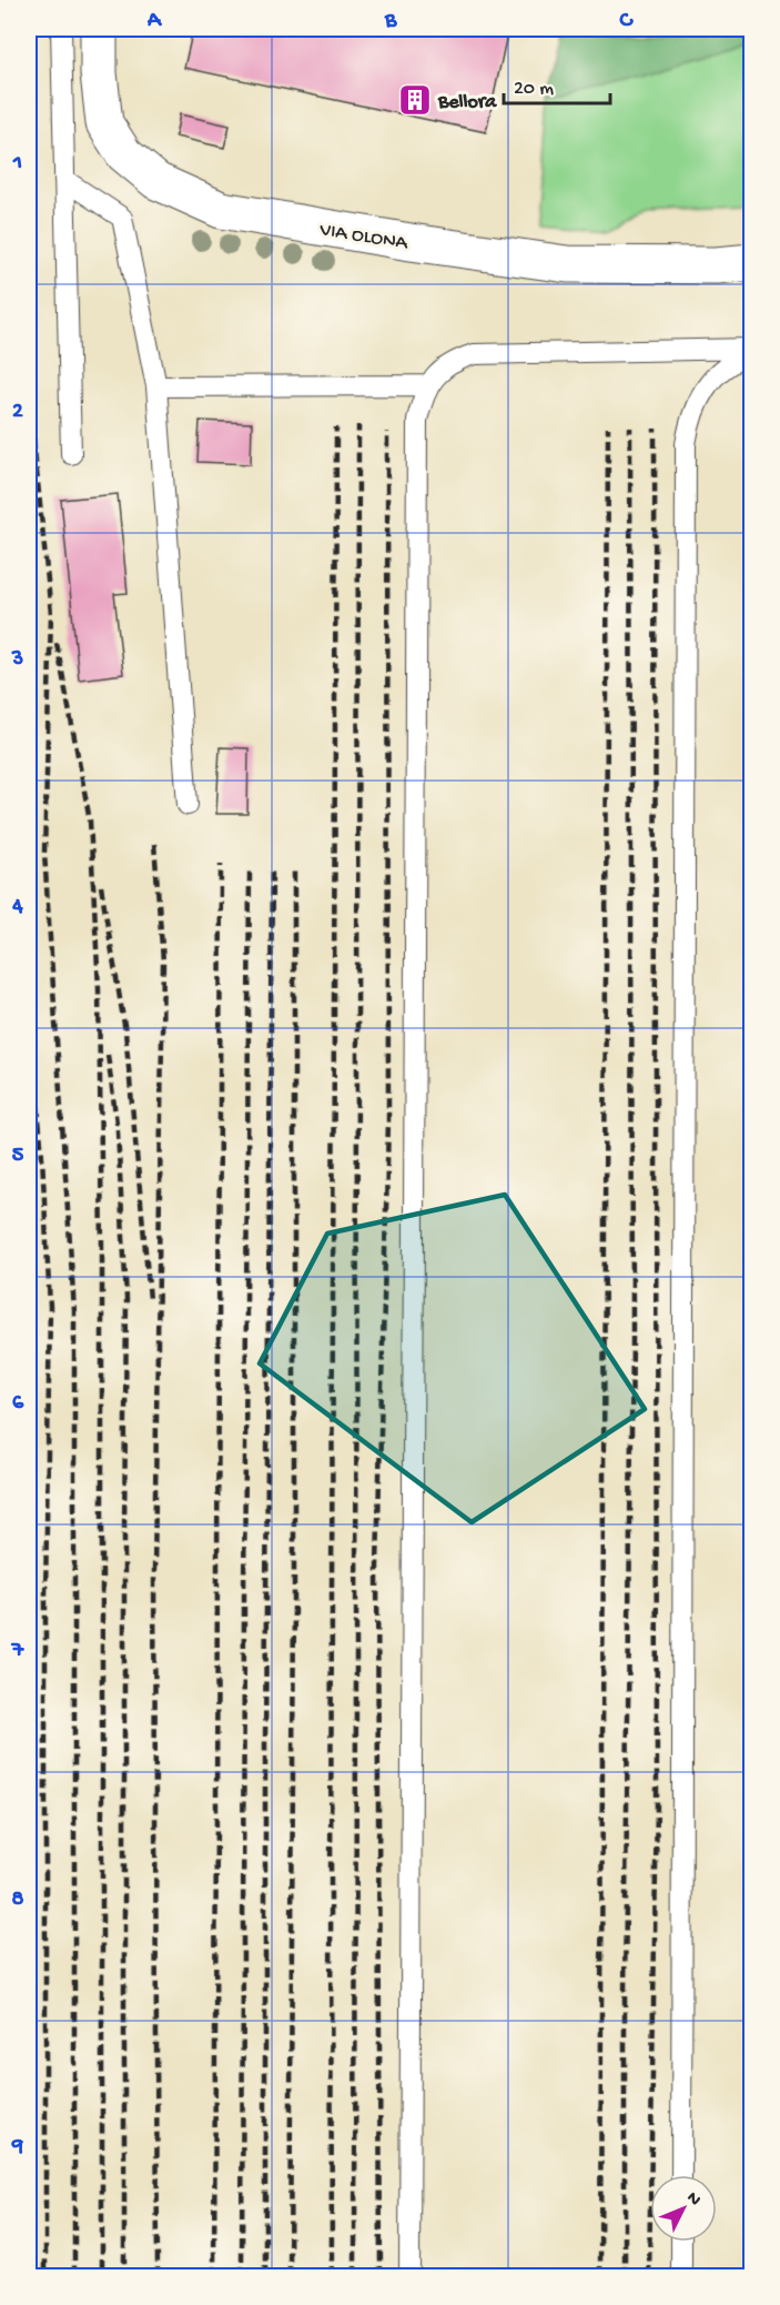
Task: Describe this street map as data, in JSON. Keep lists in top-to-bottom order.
{
  "streets": {
    "street": ["VIA OLONA"]
  },
  "places": {
    "building": ["Bellora"]
  },
  "scale_bar": "20 m",
  "north": "top right",
  "grid": {
    "columns": ["A", "B", "C"],
    "rows": [
      "1",
      "2",
      "3",
      "4",
      "5",
      "6",
      "7",
      "8",
      "9"
    ]
  }
}
